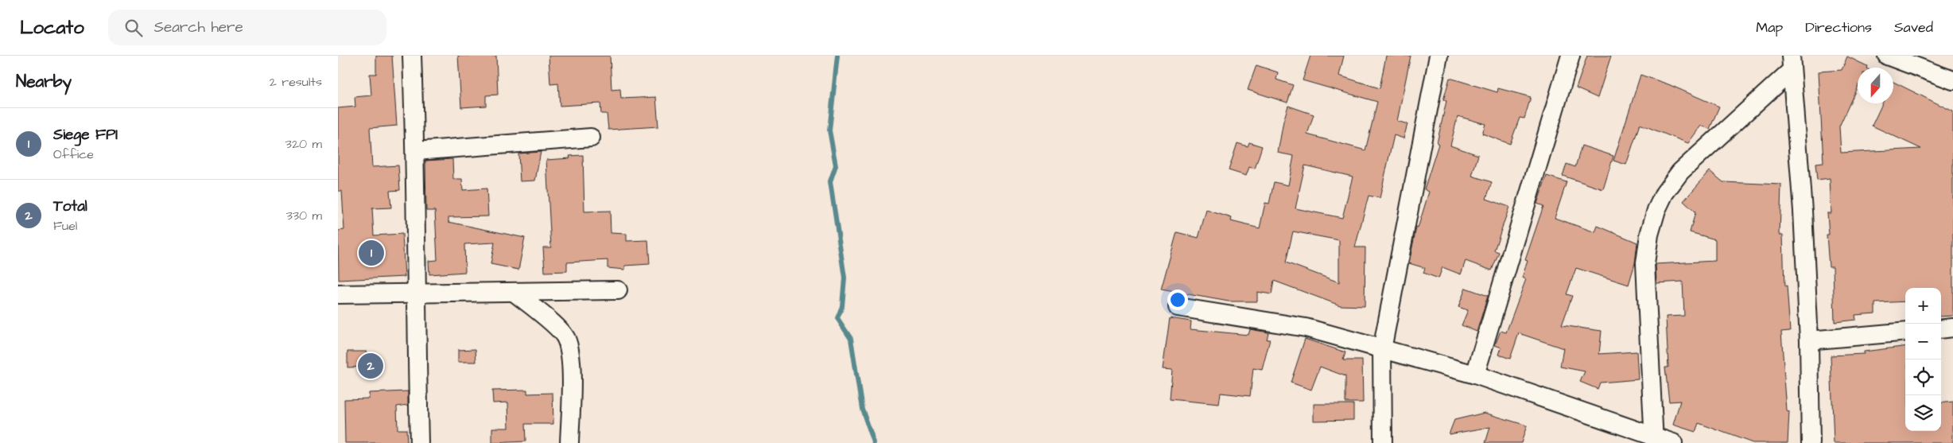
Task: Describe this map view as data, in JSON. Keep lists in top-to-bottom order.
{
  "north": "bottom",
  "page": {
    "header": "Locato",
    "search": "Search here",
    "nav": ["Map", "Directions", "Saved"],
    "heading": ["Nearby", "2 results"],
    "list": [
      {
        "mark": "1",
        "name": "Siege FPI",
        "note": "Office",
        "value": "320 m"
      },
      {
        "mark": "2",
        "name": "Total",
        "note": "Fuel",
        "value": "330 m"
      }
    ],
    "pins": ["1", "2"],
    "map_buttons": ["+", "−"]
  }
}
